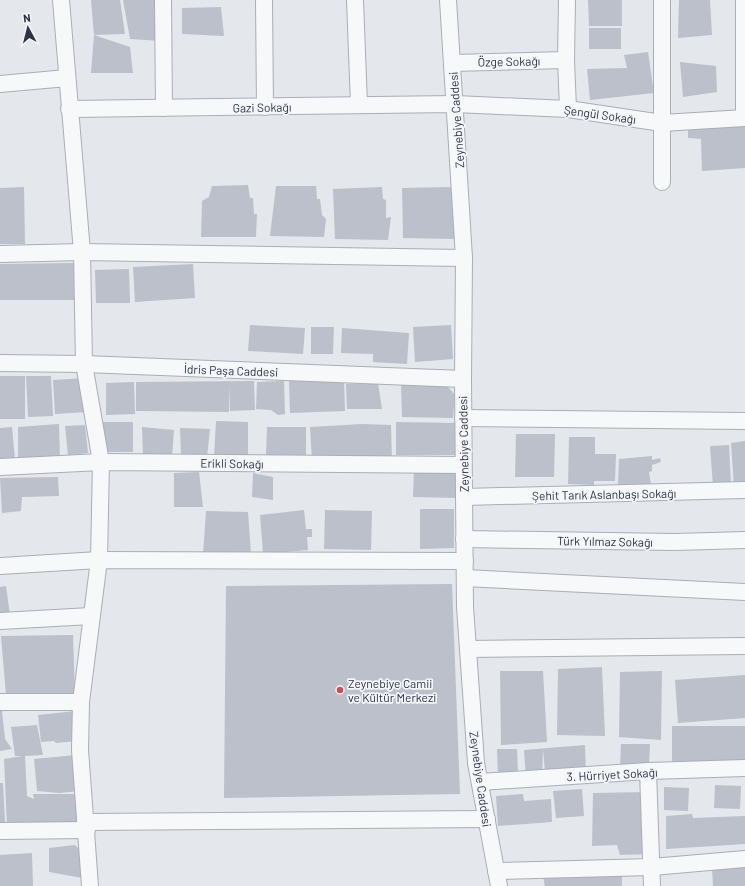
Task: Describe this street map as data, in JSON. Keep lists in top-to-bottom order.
{
  "streets": {
    "street": [
      "Özge Sokağı",
      "Gazi Sokağı",
      "Şengül Sokağı",
      "Zeynebiye Caddesi",
      "İdris Paşa Caddesi",
      "Erikli Sokağı",
      "Şehit Tarık Aslanbaşı Sokağı",
      "Türk Yılmaz Sokağı",
      "3. Hürriyet Sokağı"
    ]
  },
  "crossings": [
    ["Özge Sokağı", "Zeynebiye Caddesi"],
    ["Gazi Sokağı", "Şengül Sokağı"],
    ["Gazi Sokağı", "Zeynebiye Caddesi"],
    ["Şengül Sokağı", "Zeynebiye Caddesi"],
    ["Zeynebiye Caddesi", "İdris Paşa Caddesi"],
    ["Zeynebiye Caddesi", "Erikli Sokağı"],
    ["Zeynebiye Caddesi", "Şehit Tarık Aslanbaşı Sokağı"],
    ["Zeynebiye Caddesi", "Türk Yılmaz Sokağı"],
    ["Zeynebiye Caddesi", "3. Hürriyet Sokağı"]
  ],
  "places": ["Zeynebiye Camii ve Kültür Merkezi"],
  "north": "top"
}
